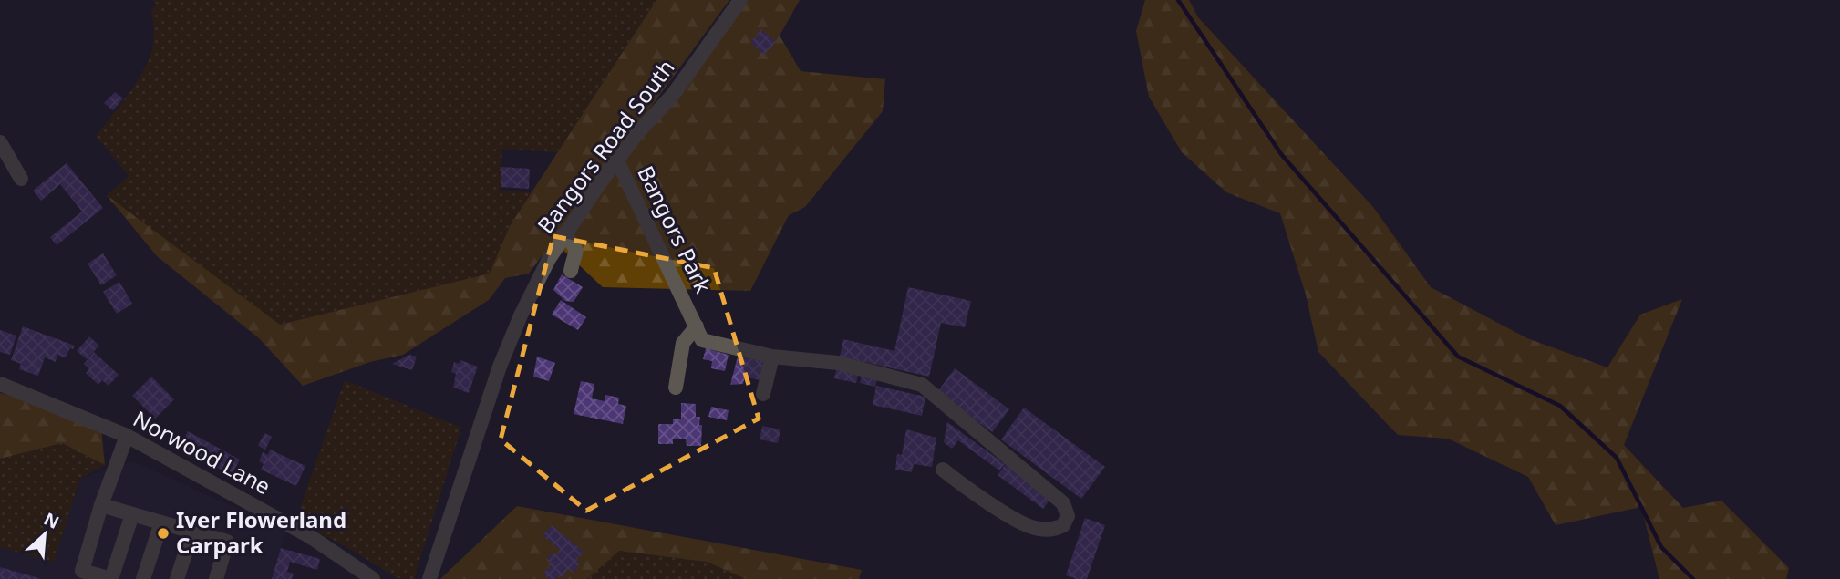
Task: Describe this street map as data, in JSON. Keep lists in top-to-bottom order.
{
  "streets": {
    "street": ["Bangors Road South", "Bangors Park", "Norwood Lane"]
  },
  "crossings": [
    ["Bangors Road South", "Bangors Park"]
  ],
  "places": ["Iver Flowerland Carpark"],
  "north": "top right"
}
